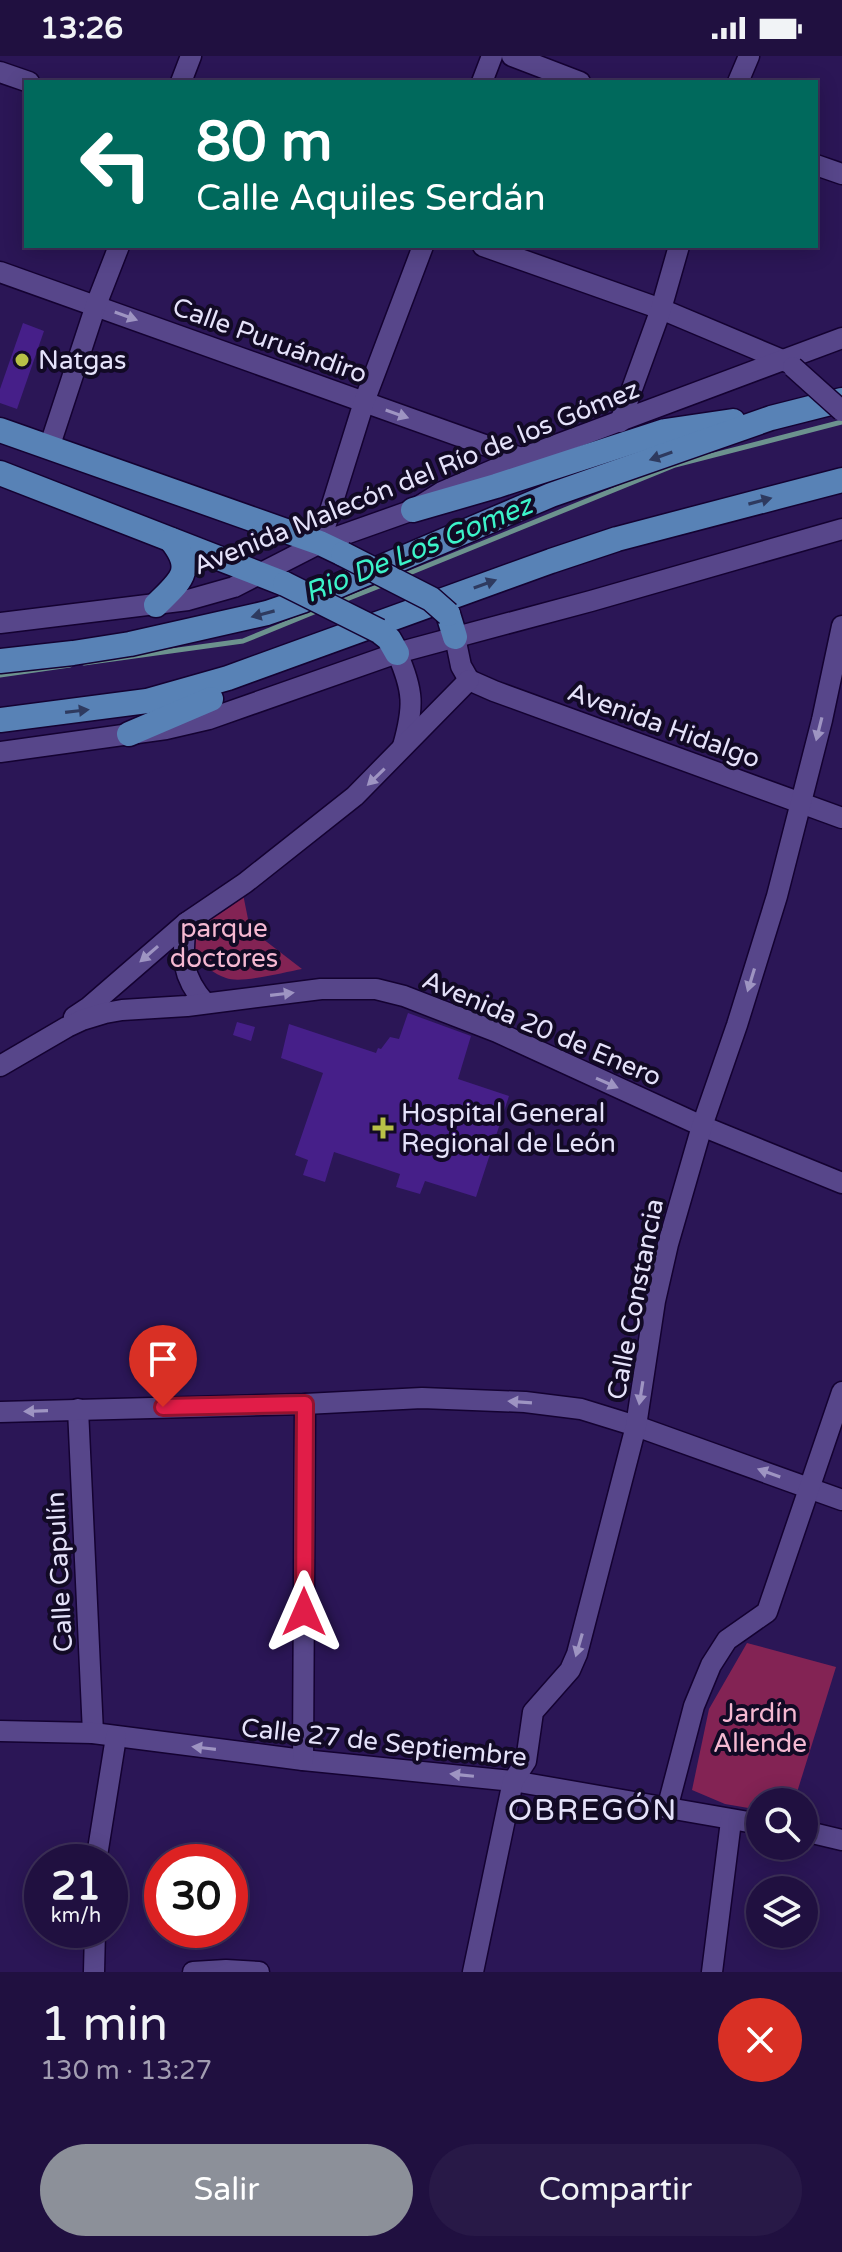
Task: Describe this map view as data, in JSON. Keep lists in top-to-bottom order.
{
  "streets": {
    "street": [
      "Calle Puruándiro",
      "Avenida Malecón del Río de los Gómez",
      "Avenida Hidalgo",
      "Avenida 20 de Enero",
      "Calle Constancia",
      "Calle Capulín",
      "Calle 27 de Septiembre"
    ]
  },
  "crossings": [
    ["Calle Puruándiro", "Avenida Malecón del Río de los Gómez"],
    ["Avenida Hidalgo", "Calle Constancia"],
    ["Avenida 20 de Enero", "Calle Constancia"],
    ["Calle Constancia", "Calle 27 de Septiembre"],
    ["Calle Capulín", "Calle 27 de Septiembre"]
  ],
  "one_way": [
    "Calle Puruándiro",
    "Avenida 20 de Enero",
    "Calle Constancia",
    "Calle 27 de Septiembre"
  ],
  "districts": ["OBREGÓN"],
  "water": ["Rio De Los Gomez"],
  "parks": ["parque doctores", "Jardín Allende"],
  "places": {
    "other": ["Natgas"],
    "health": ["Hospital General Regional de León"]
  },
  "page": {
    "status": "13:26",
    "turn": ["80 m", "Calle Aquiles Serdán"],
    "speed": "21 km/h",
    "limit": "30",
    "heading": ["1 min", "130 m · 13:27"],
    "buttons": ["Salir", "Compartir"]
  }
}
